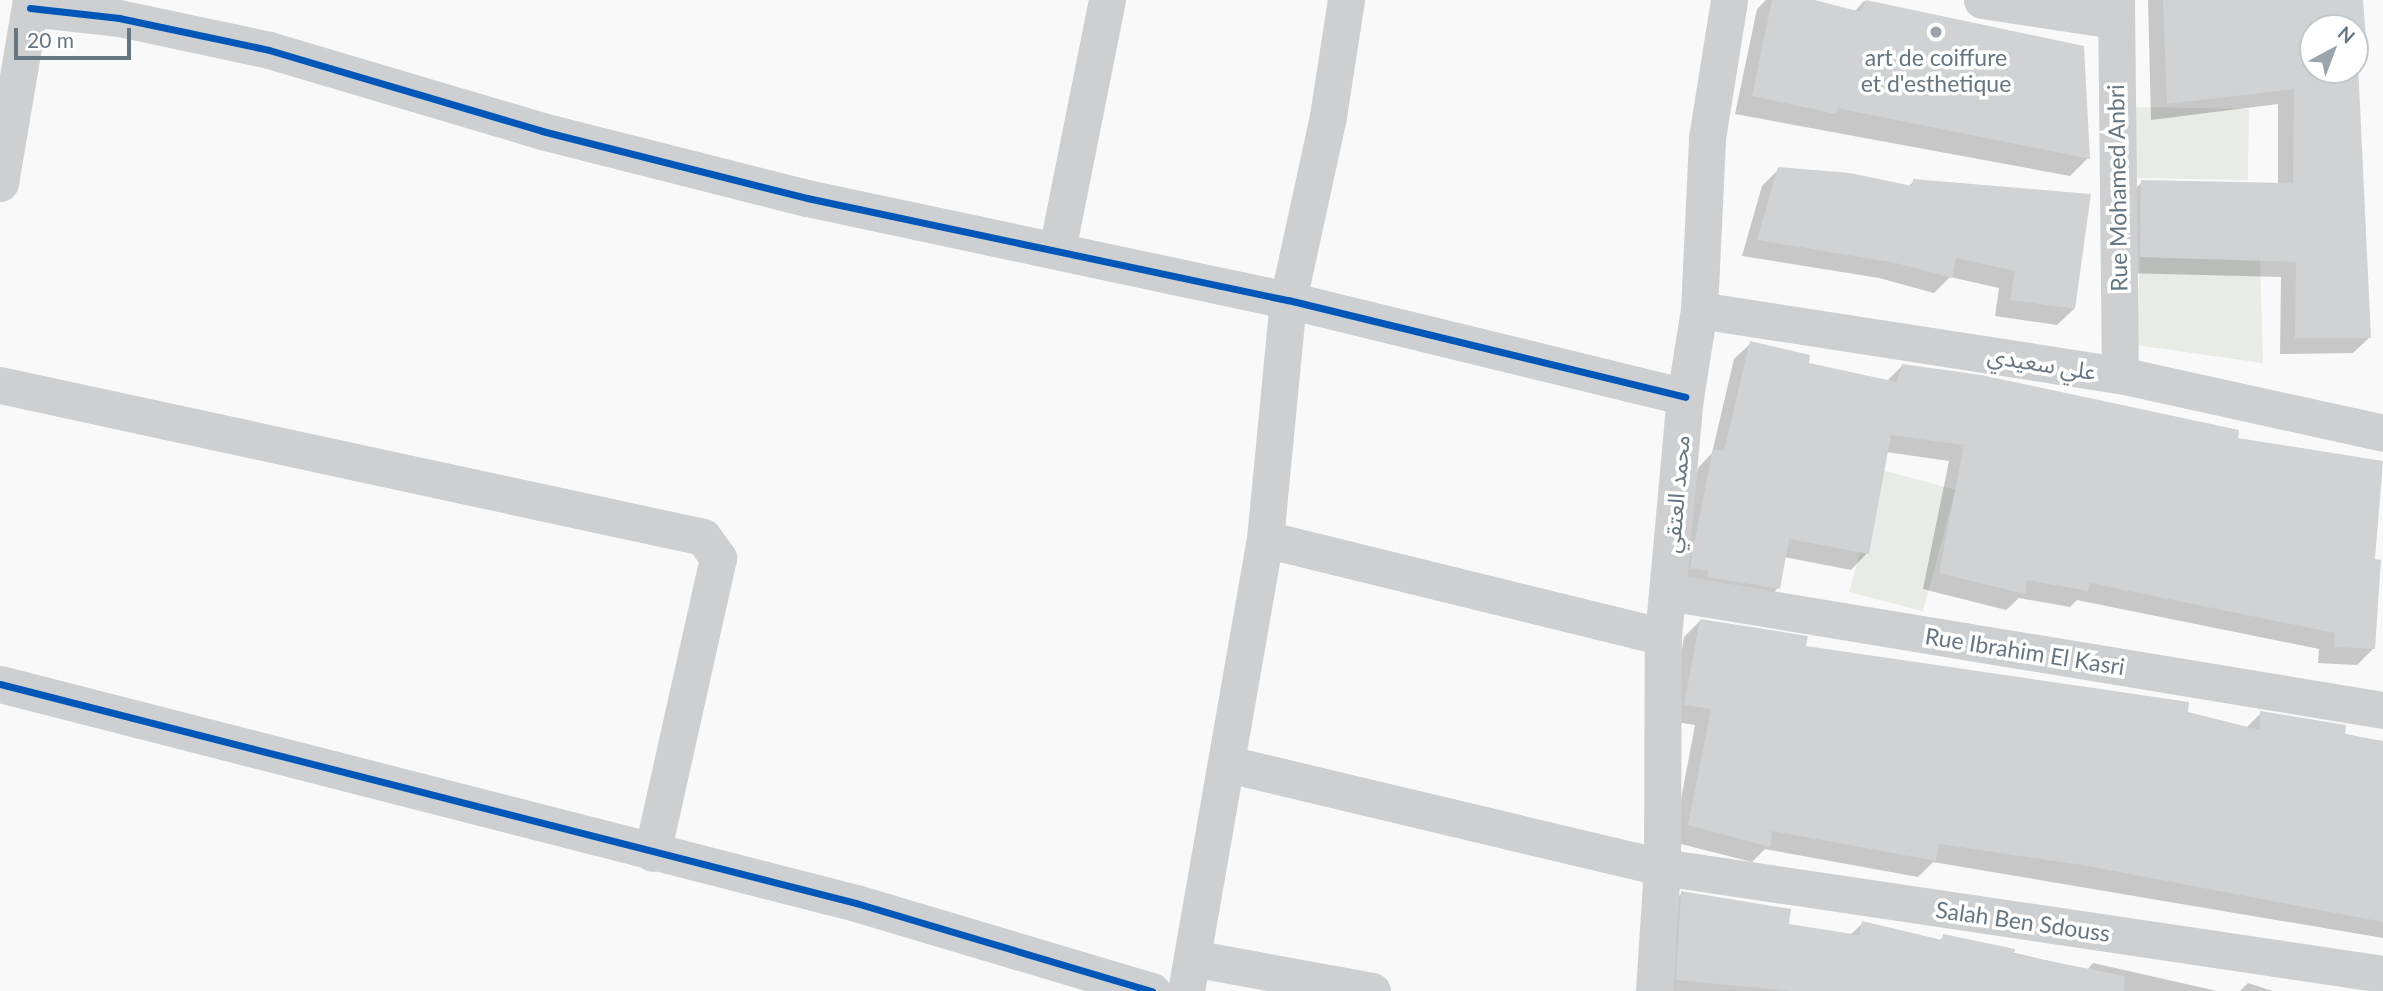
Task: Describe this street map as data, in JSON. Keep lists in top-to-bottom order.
{
  "streets": {
    "street": [
      "Rue Mohamed Anbri",
      "علي سعيدي",
      "محمد العتقي",
      "Rue Ibrahim El Kasri",
      "Salah Ben Sdouss"
    ]
  },
  "crossings": [
    ["Rue Mohamed Anbri", "علي سعيدي"],
    ["علي سعيدي", "محمد العتقي"],
    ["محمد العتقي", "Rue Ibrahim El Kasri"],
    ["محمد العتقي", "Salah Ben Sdouss"]
  ],
  "places": ["art de coiffure et d'esthetique"],
  "scale_bar": "20 m",
  "north": "top right"
}
